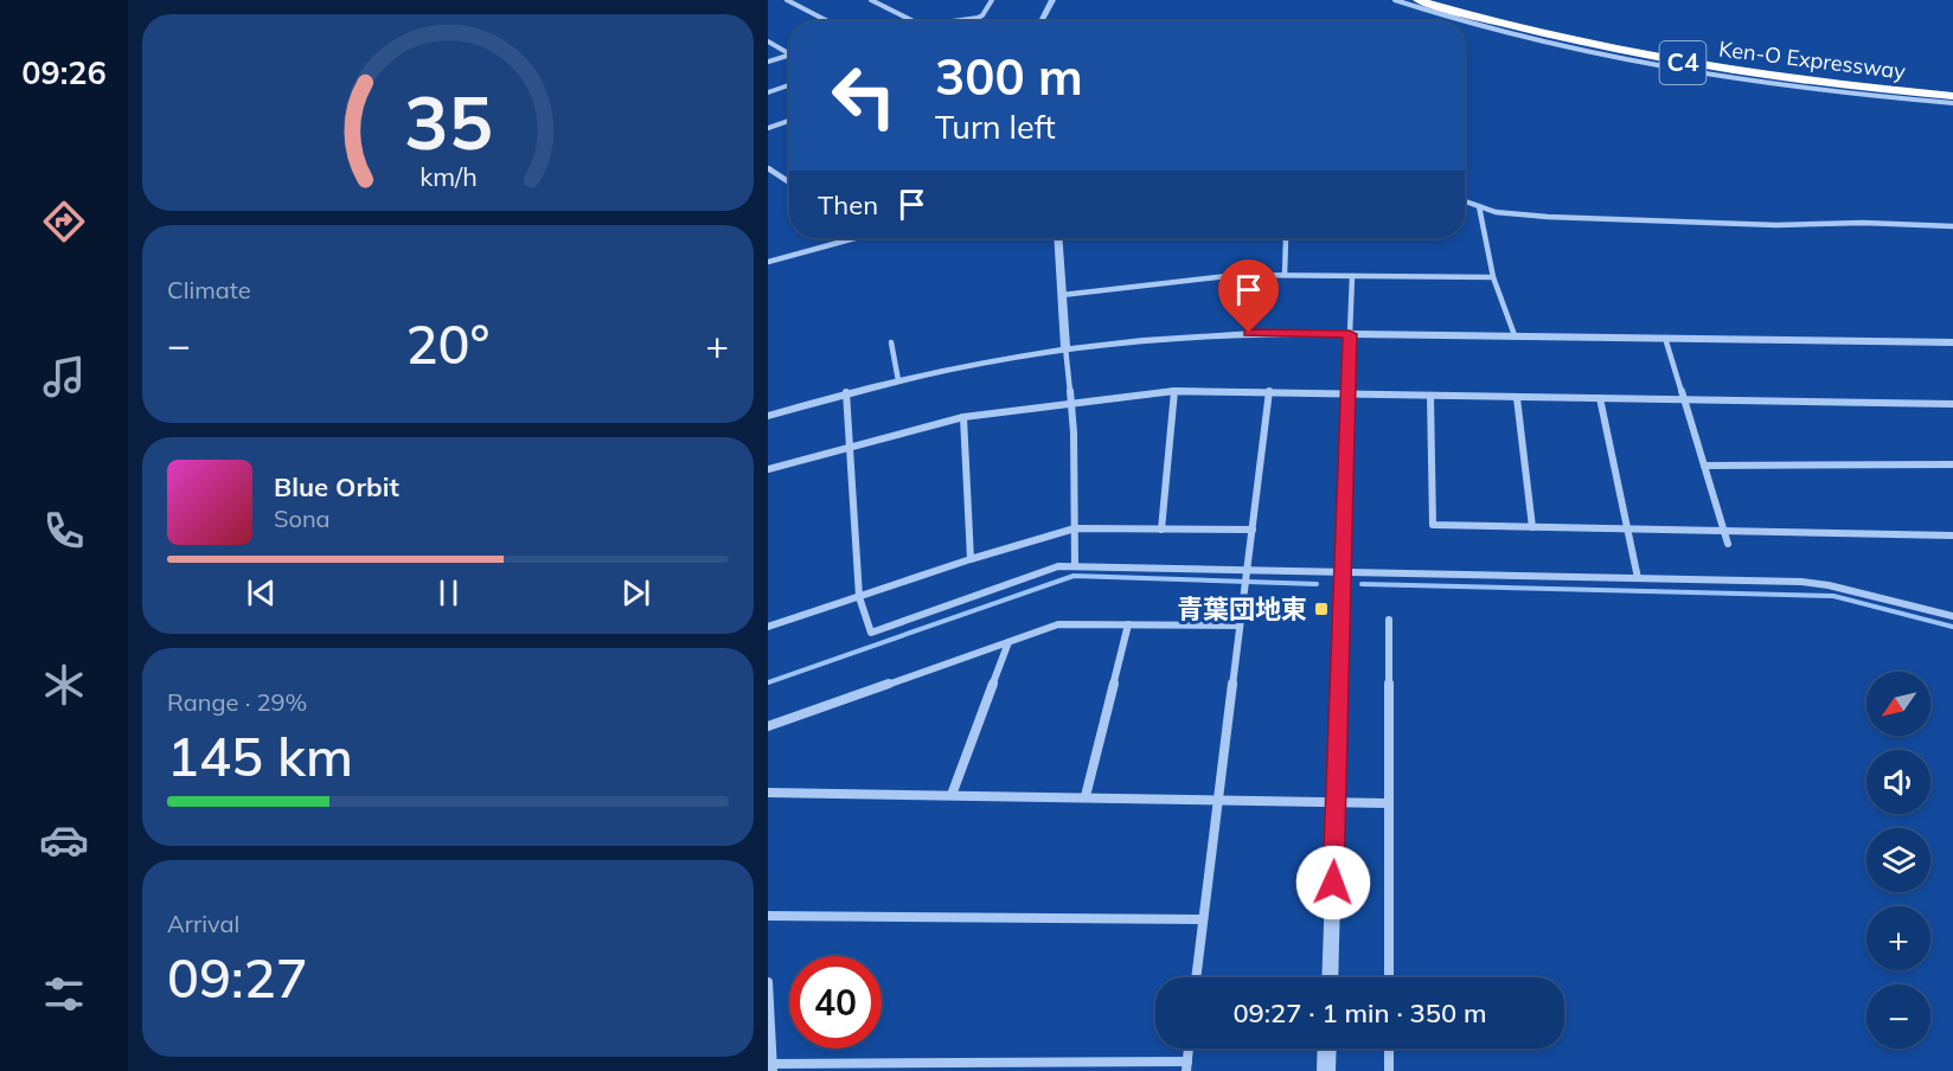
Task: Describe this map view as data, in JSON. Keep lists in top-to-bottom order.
{
  "streets": {
    "highway": ["Ken-O Expressway", "C4"]
  },
  "places": {
    "transit": ["青葉団地東"]
  },
  "north": "bottom left",
  "page": {
    "tabs": "09:26",
    "turn": ["300 m", "Turn left"],
    "then": "Then",
    "tile": [
      "Climate",
      ["Range · 29%", "145 km"],
      ["Arrival", "09:27"]
    ],
    "heat": ["−", "20°", "+"],
    "song": ["Blue Orbit", "Sona"],
    "map_buttons": ["+", "−"],
    "limit": "40",
    "trip": "09:27 · 1 min · 350 m",
    "gauge": ["35", "km/h"]
  }
}
